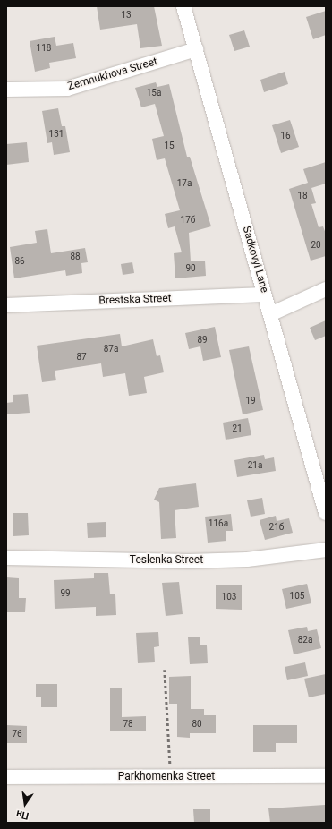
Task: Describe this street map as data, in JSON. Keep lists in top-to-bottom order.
{
  "streets": {
    "street": [
      "Zemnukhova Street",
      "Sadkovyi Lane",
      "Brestska Street",
      "Teslenka Street",
      "Parkhomenka Street"
    ]
  },
  "crossings": [
    ["Zemnukhova Street", "Sadkovyi Lane"],
    ["Sadkovyi Lane", "Brestska Street"]
  ],
  "house_numbers": [
    "13",
    "118",
    "15а",
    "131",
    "16",
    "15",
    "17а",
    "18",
    "17б",
    "20",
    "88",
    "86",
    "90",
    "89",
    "87а",
    "87",
    "19",
    "21",
    "21а",
    "116а",
    "21б",
    "99",
    "105",
    "103",
    "82а",
    "78",
    "80",
    "76"
  ],
  "north": "bottom"
}
